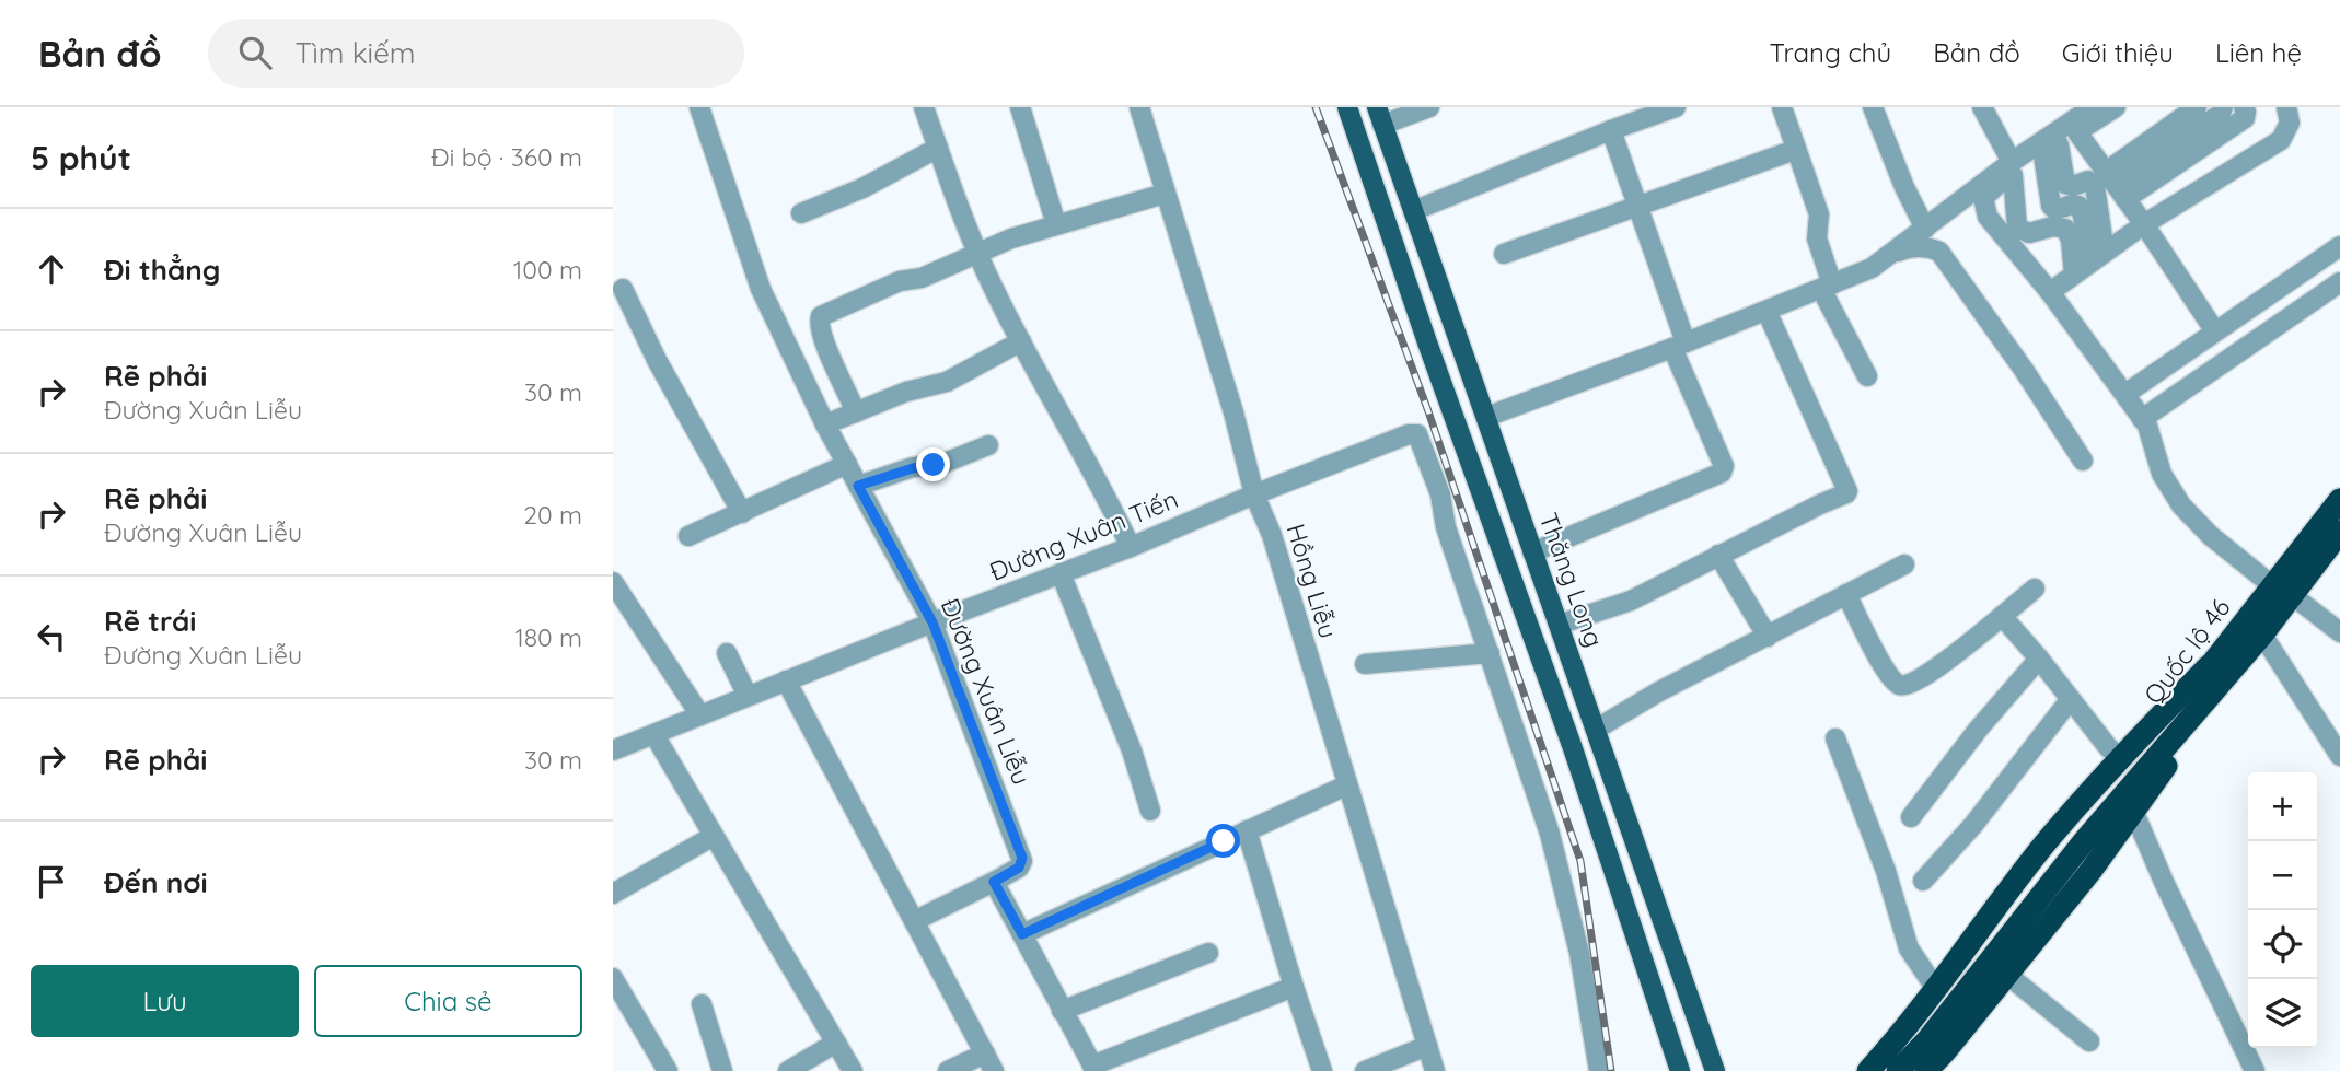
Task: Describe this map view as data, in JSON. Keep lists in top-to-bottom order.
{
  "streets": {
    "highway": ["Quốc lộ 46"],
    "main road": ["Thăng Long"],
    "street": ["Đường Xuân Tiến", "Hồng Liễu", "Đường Xuân Liễu"]
  },
  "crossings": [
    ["Đường Xuân Tiến", "Hồng Liễu"],
    ["Đường Xuân Tiến", "Đường Xuân Liễu"]
  ],
  "page": {
    "header": "Bản đồ",
    "search": "Tìm kiếm",
    "nav": [
      "Trang chủ",
      "Bản đồ",
      "Giới thiệu",
      "Liên hệ"
    ],
    "heading": ["5 phút", "Đi bộ · 360 m"],
    "list": [
      ["Đi thẳng", "100 m"],
      ["Rẽ phải", "Đường Xuân Liễu", "30 m"],
      ["Rẽ phải", "Đường Xuân Liễu", "20 m"],
      ["Rẽ trái", "Đường Xuân Liễu", "180 m"],
      ["Rẽ phải", "30 m"],
      "Đến nơi"
    ],
    "map_buttons": ["+", "−"],
    "buttons": ["Lưu", "Chia sẻ"]
  }
}
